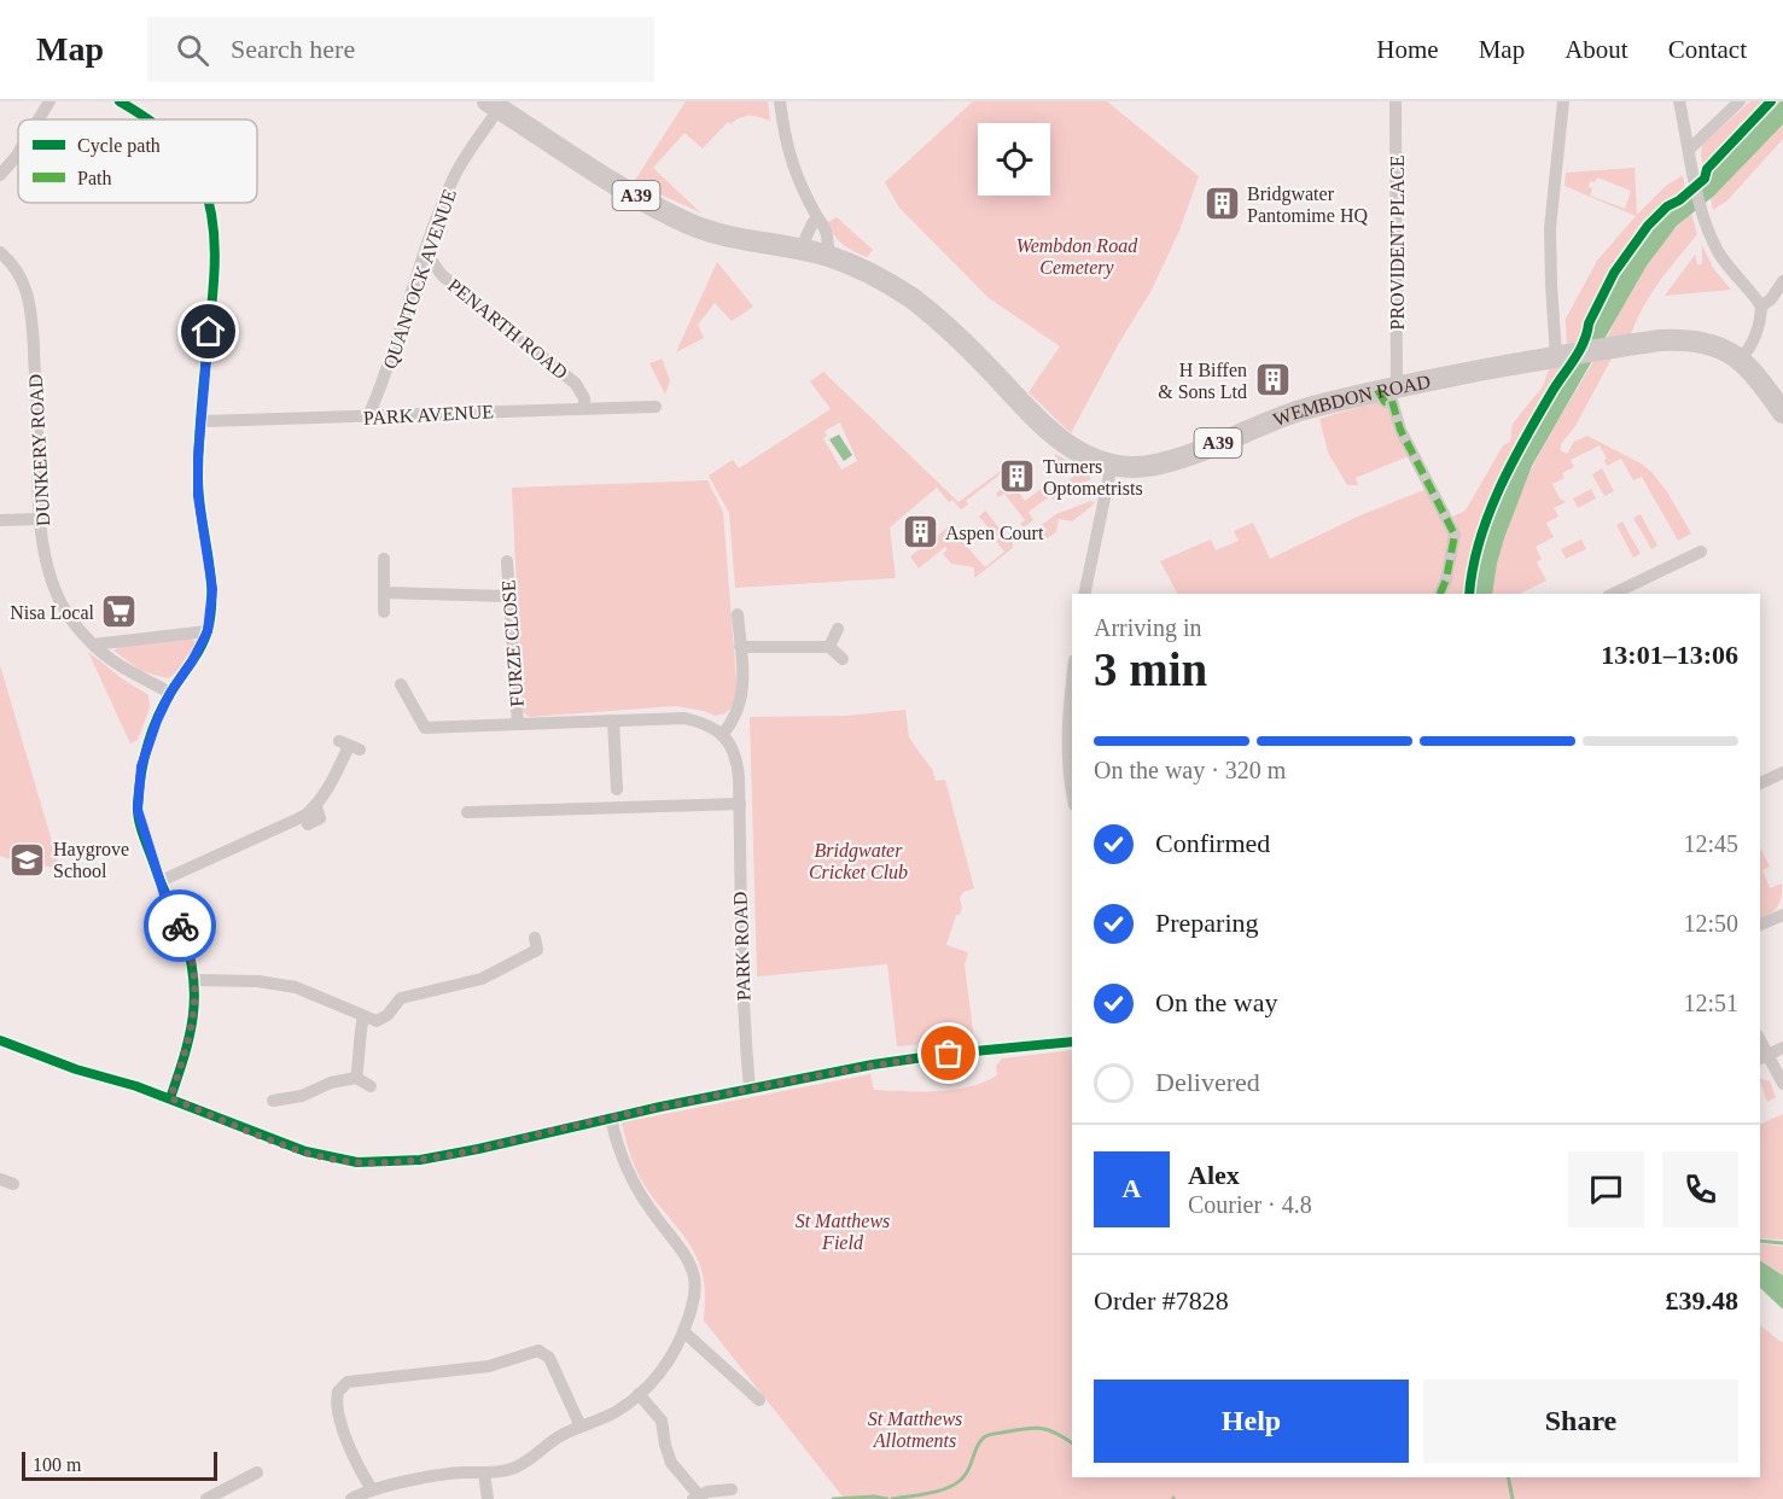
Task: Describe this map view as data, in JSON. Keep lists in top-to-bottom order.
{
  "streets": {
    "main road": ["A39", "WEMBDON ROAD"],
    "street": [
      "PROVIDENT PLACE",
      "QUANTOCK AVENUE",
      "PENARTH ROAD",
      "PARK AVENUE",
      "DUNKERY ROAD",
      "FURZE CLOSE",
      "PARK ROAD"
    ]
  },
  "crossings": [
    ["A39", "QUANTOCK AVENUE"],
    ["A39", "WEMBDON ROAD"],
    ["PROVIDENT PLACE", "WEMBDON ROAD"],
    ["QUANTOCK AVENUE", "PENARTH ROAD"],
    ["QUANTOCK AVENUE", "PARK AVENUE"],
    ["PENARTH ROAD", "PARK AVENUE"],
    ["FURZE CLOSE", "PARK ROAD"]
  ],
  "parks": [
    "Wembdon Road Cemetery",
    "Bridgwater Cricket Club",
    "St Matthews Field",
    "St Matthews Allotments"
  ],
  "places": {
    "building": [
      "Bridgwater Pantomime HQ",
      "H Biffen & Sons Ltd",
      "Turners Optometrists",
      "Aspen Court"
    ],
    "supermarket": ["Nisa Local"],
    "school or university": ["Haygrove School"]
  },
  "legend": ["Cycle path", "Path"],
  "scale_bar": "100 m",
  "page": {
    "header": "Map",
    "search": "Search here",
    "nav": [
      "Home",
      "Map",
      "About",
      "Contact"
    ],
    "heading": ["3 min", "Arriving in", "13:01–13:06"],
    "panel": [
      "Alex",
      "Courier · 4.8",
      "Order #7828",
      "£39.48"
    ],
    "bar": "On the way · 320 m",
    "list": [
      ["Confirmed", "12:45"],
      ["Preparing", "12:50"],
      ["On the way", "12:51"],
      "Delivered"
    ],
    "round": "A",
    "buttons": ["Help", "Share"],
    "scale": "100 m"
  }
}
